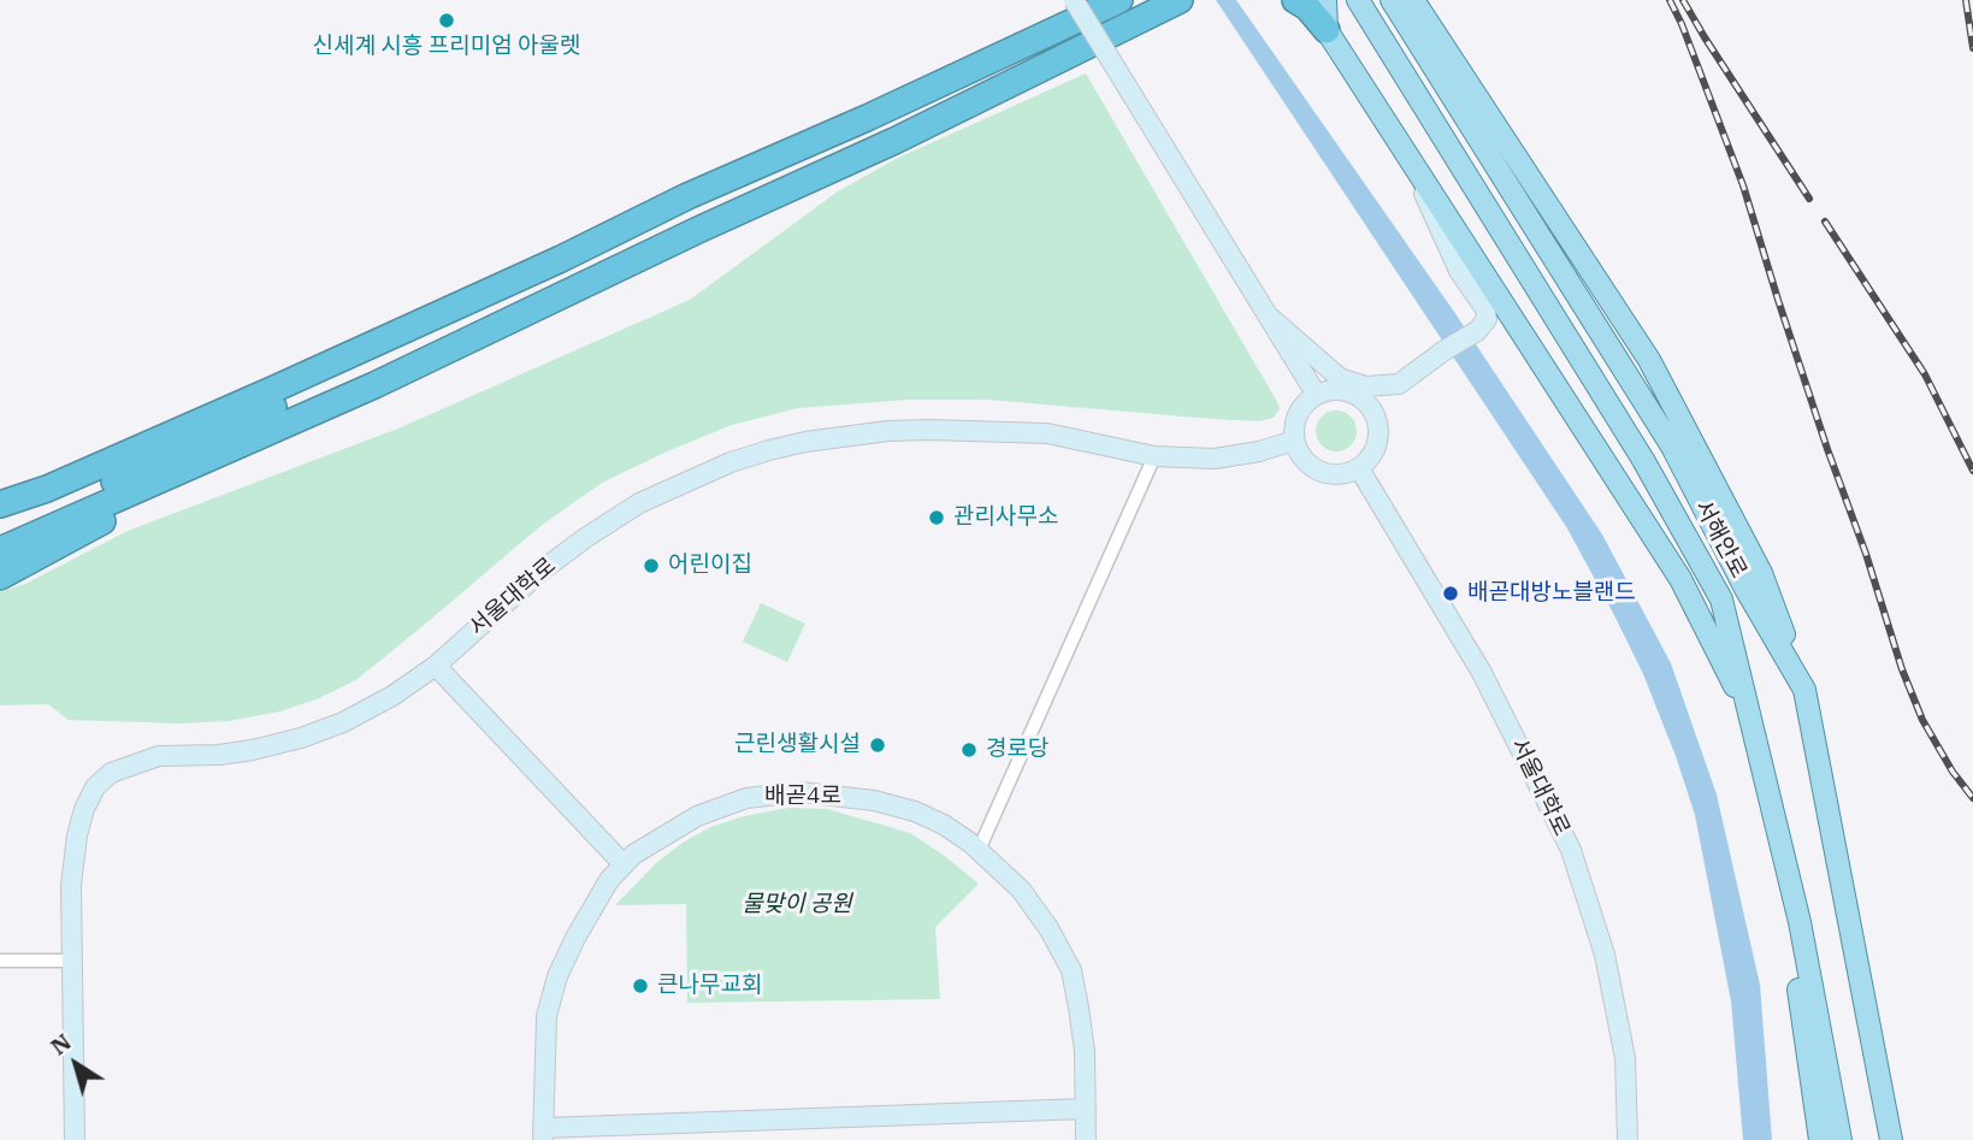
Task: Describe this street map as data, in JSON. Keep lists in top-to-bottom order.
{
  "streets": {
    "main road": ["서해안로"],
    "street": ["서울대학로", "배곧4로"]
  },
  "parks": ["물맞이 공원"],
  "places": [
    "신세계 시흥 프리미엄 아울렛",
    "관리사무소",
    "어린이집",
    "배곧대방노블랜드",
    "근린생활시설",
    "경로당",
    "큰나무교회"
  ],
  "north": "top left"
}
